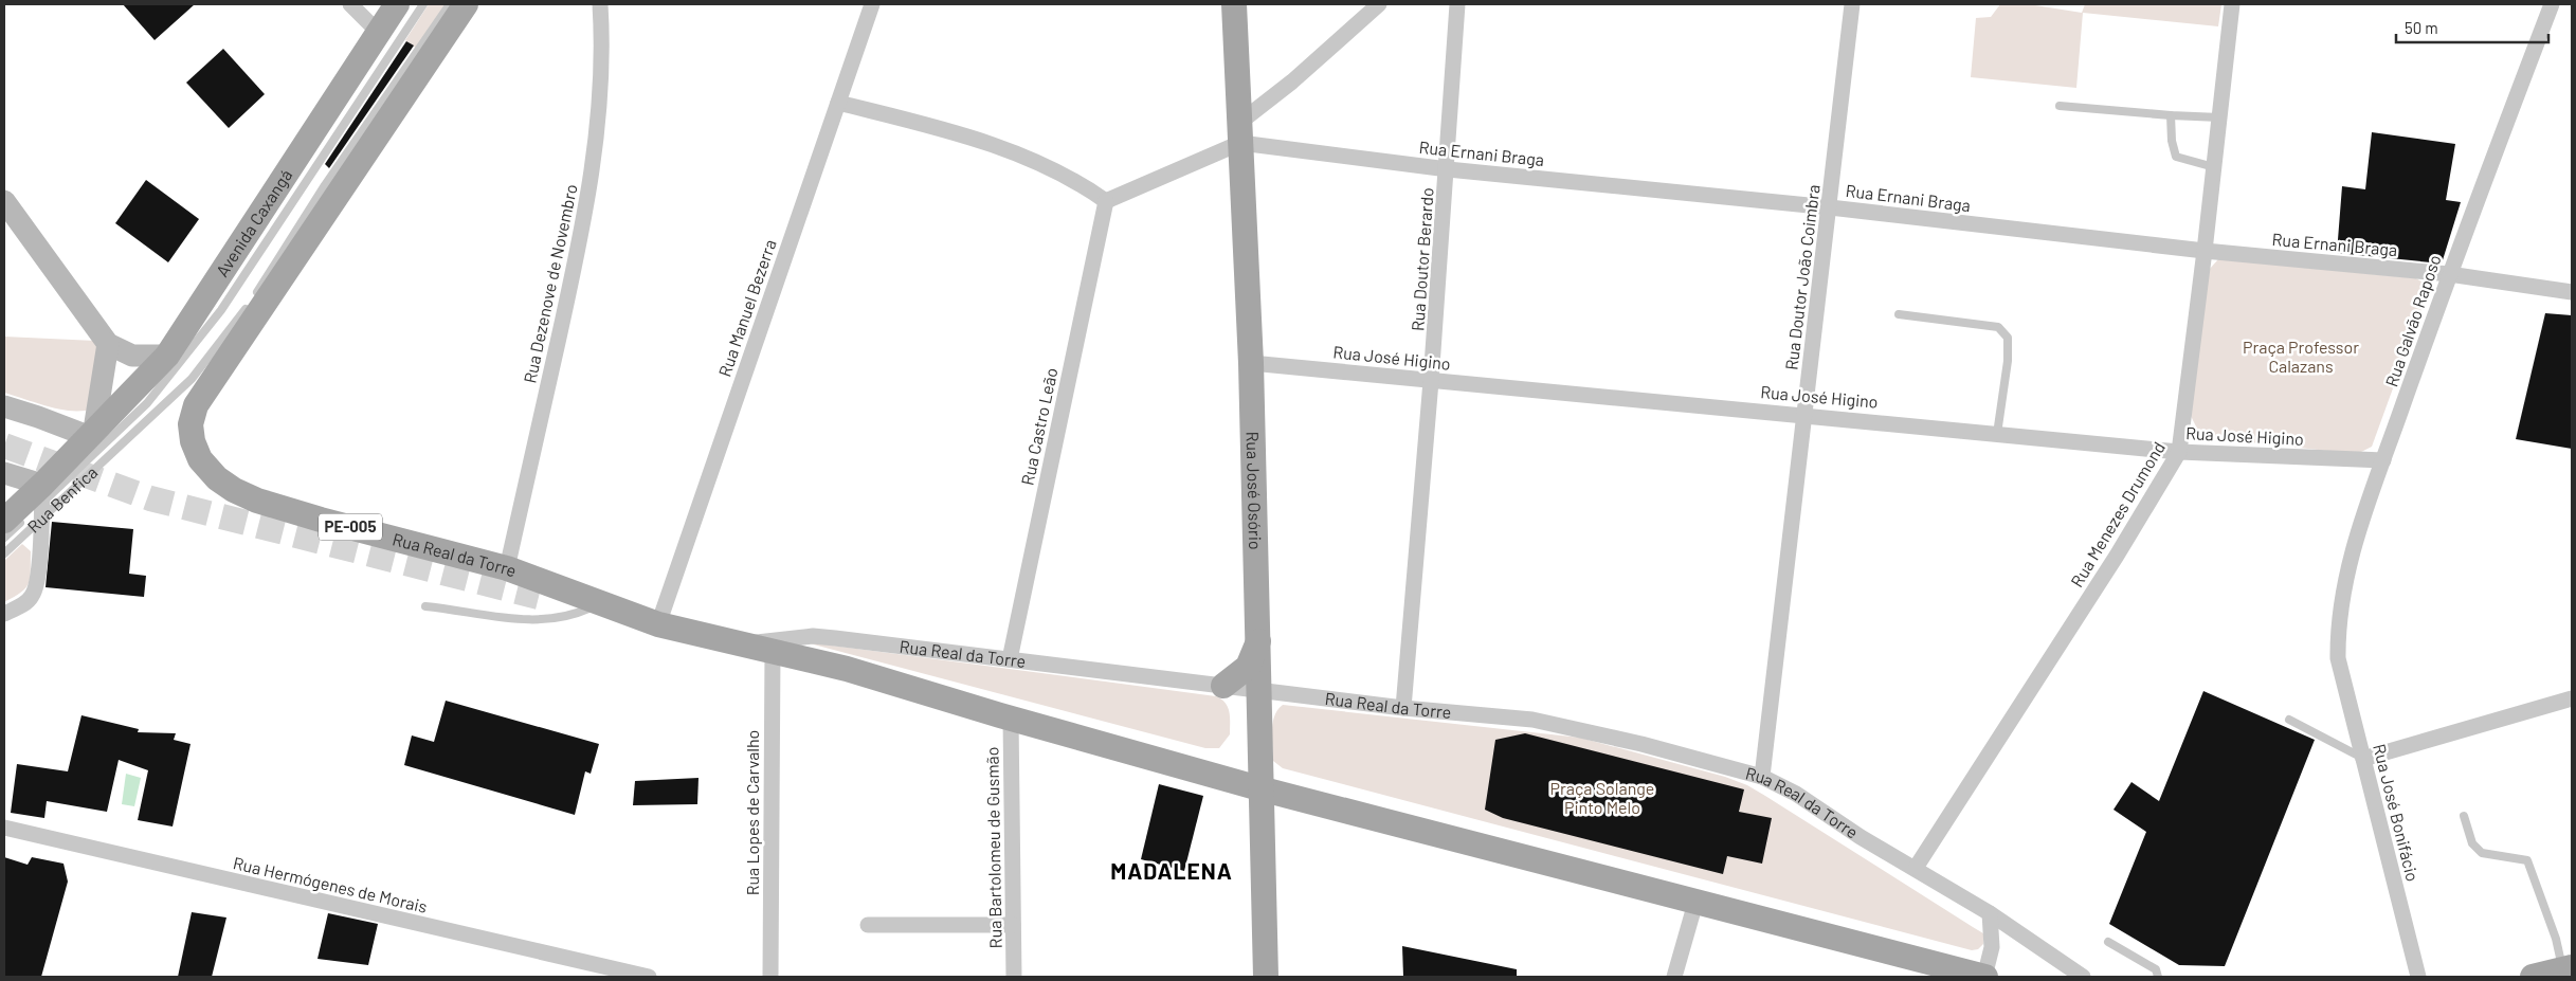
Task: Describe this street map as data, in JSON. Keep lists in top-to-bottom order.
{
  "streets": {
    "main road": [
      "Avenida Caxangá",
      "Rua José Osório",
      "Rua Benfica",
      "PE-005",
      "Rua Real da Torre"
    ],
    "street": [
      "Rua Ernani Braga",
      "Rua Doutor Berardo",
      "Rua Doutor João Coimbra",
      "Rua Dezenove de Novembro",
      "Rua Manuel Bezerra",
      "Rua Galvão Raposo",
      "Rua José Higino",
      "Rua Castro Leão",
      "Rua Menezes Drumond",
      "Rua Lopes de Carvalho",
      "Rua José Bonifácio",
      "Rua Bartolomeu de Gusmão",
      "Rua Hermógenes de Morais"
    ]
  },
  "crossings": [
    ["Rua Ernani Braga", "Rua Doutor Berardo"],
    ["Rua Ernani Braga", "Rua Doutor João Coimbra"],
    ["Rua Ernani Braga", "Rua Galvão Raposo"],
    ["Rua Ernani Braga", "Rua José Osório"],
    ["Rua Ernani Braga", "Rua Menezes Drumond"],
    ["Avenida Caxangá", "Rua Benfica"],
    ["Rua Doutor Berardo", "Rua José Higino"],
    ["Rua Doutor Berardo", "Rua Real da Torre"],
    ["Rua Doutor João Coimbra", "Rua José Higino"],
    ["Rua Doutor João Coimbra", "Rua Real da Torre"],
    ["Rua Dezenove de Novembro", "Rua Real da Torre"],
    ["Rua Manuel Bezerra", "Rua Real da Torre"],
    ["Rua Galvão Raposo", "Rua José Higino"],
    ["Rua Galvão Raposo", "Rua José Bonifácio"],
    ["Rua José Higino", "Rua José Osório"],
    ["Rua José Higino", "Rua Menezes Drumond"],
    ["Rua Castro Leão", "Rua Real da Torre"],
    ["Rua José Osório", "Rua Real da Torre"],
    ["Rua Menezes Drumond", "Rua Real da Torre"],
    ["PE-005", "Rua Real da Torre"],
    ["Rua Real da Torre", "Rua Lopes de Carvalho"],
    ["Rua Real da Torre", "Rua Bartolomeu de Gusmão"]
  ],
  "districts": ["MADALENA"],
  "parks": ["Praça Professor Calazans", "Praça Solange Pinto Melo"],
  "scale_bar": "50 m"
}
